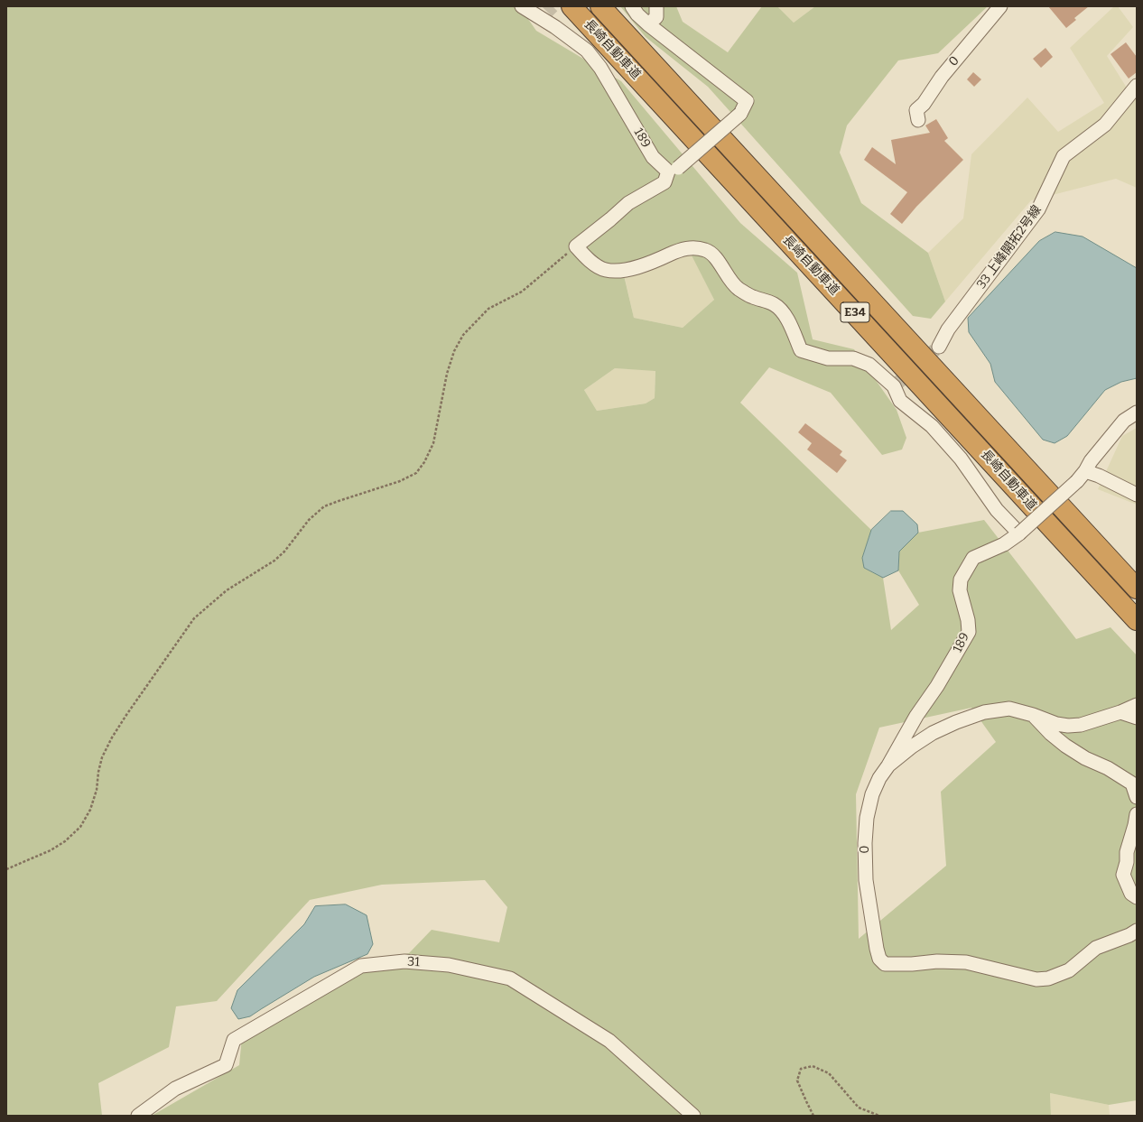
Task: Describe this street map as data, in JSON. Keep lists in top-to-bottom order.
{
  "streets": {
    "highway": ["長崎自動車道", "E34"],
    "street": [
      "0",
      "189",
      "33 上峰開拓2号線",
      "31"
    ]
  },
  "crossings": [
    ["0", "189"]
  ]
}
